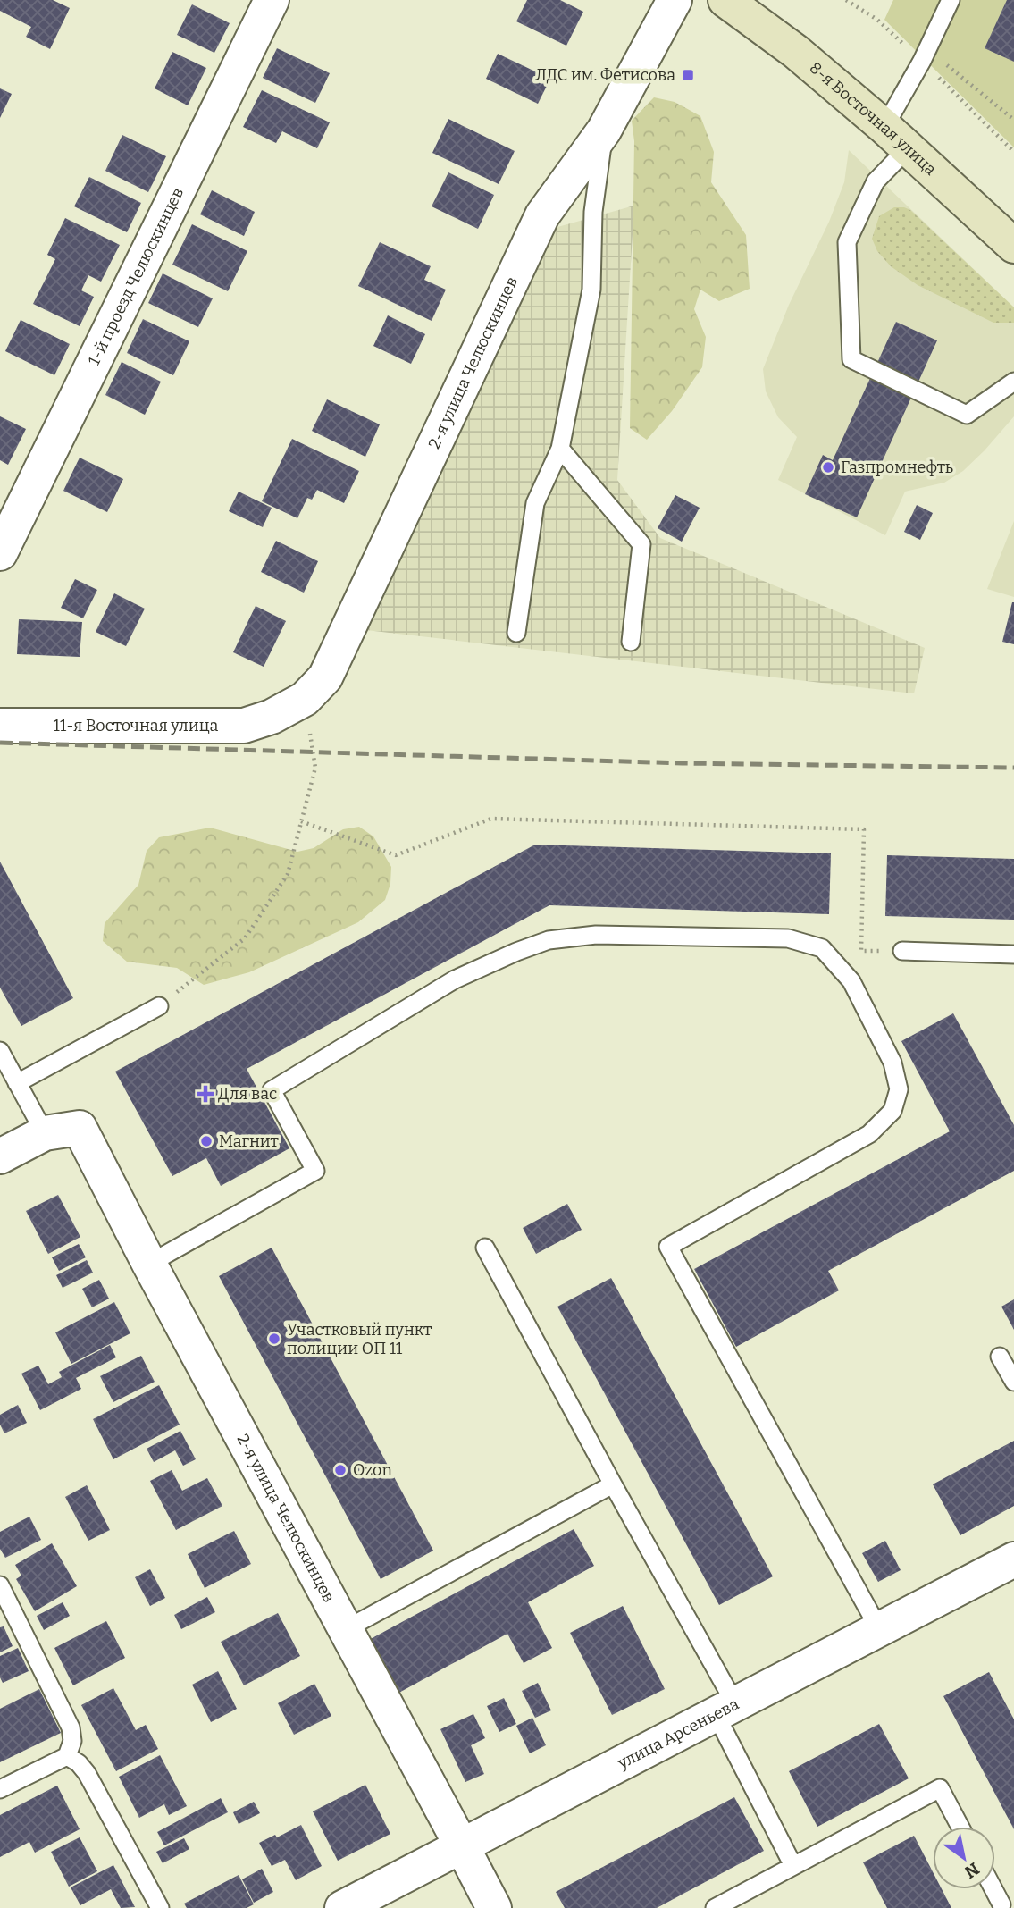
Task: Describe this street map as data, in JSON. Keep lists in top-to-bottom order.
{
  "streets": {
    "main road": ["8-я Восточная улица"],
    "street": [
      "1-й проезд Челюскинцев",
      "2-я улица Челюскинцев",
      "11-я Восточная улица",
      "улица Арсеньева"
    ]
  },
  "crossings": [
    ["2-я улица Челюскинцев", "11-я Восточная улица"],
    ["2-я улица Челюскинцев", "улица Арсеньева"]
  ],
  "places": {
    "transit": ["ЛДС им. Фетисова"],
    "other": [
      "Газпромнефть",
      "Магнит",
      "Участковый пункт полиции ОП 11",
      "Ozon"
    ],
    "health": ["Для вас"]
  },
  "north": "bottom right"
}
